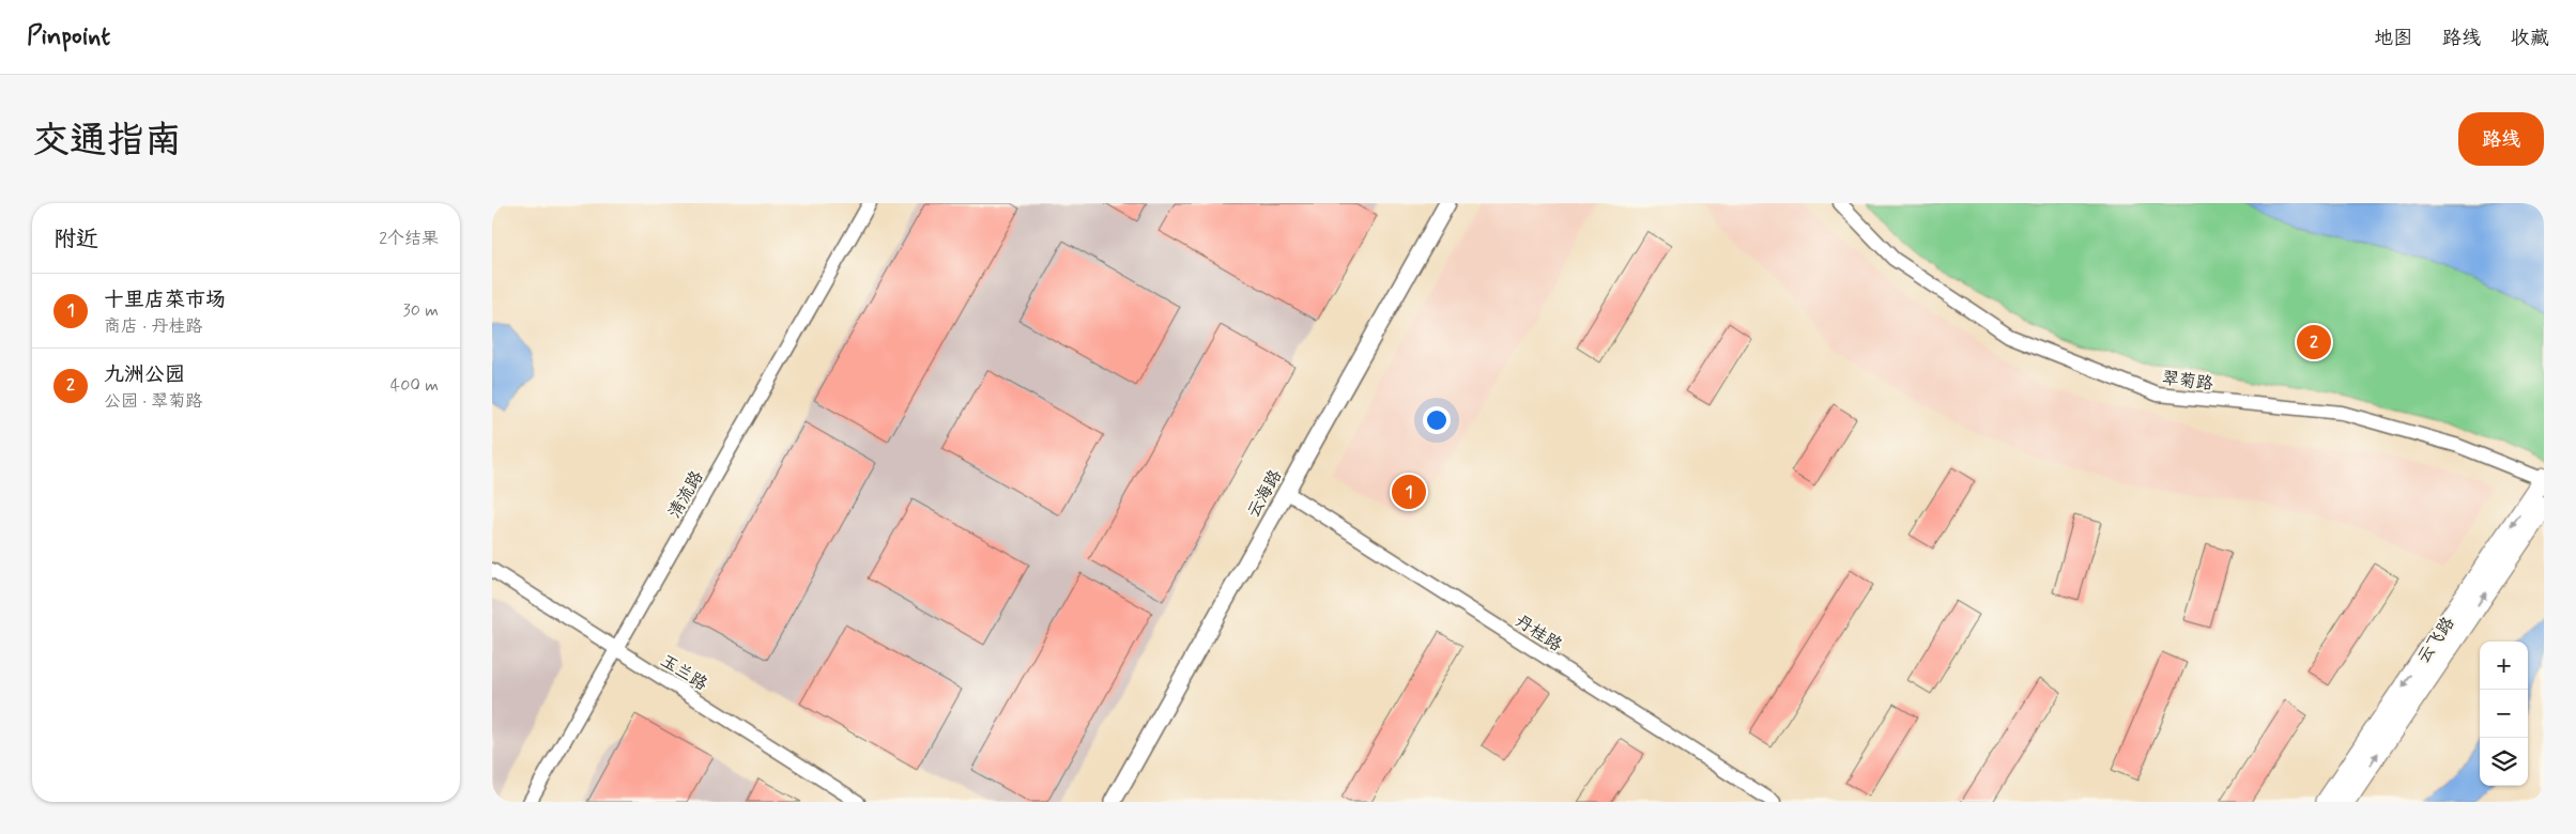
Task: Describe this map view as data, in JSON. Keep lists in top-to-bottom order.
{
  "streets": {
    "main road": ["云飞路"],
    "street": [
      "翠菊路",
      "云海路",
      "清流路",
      "丹桂路",
      "玉兰路"
    ]
  },
  "crossings": [
    ["翠菊路", "云飞路"],
    ["云海路", "丹桂路"],
    ["清流路", "玉兰路"]
  ],
  "page": {
    "header": "Pinpoint",
    "nav": ["地图", "路线", "收藏"],
    "buttons": "路线",
    "title": "交通指南",
    "heading": ["附近", "2个结果"],
    "list": [
      {
        "mark": "1",
        "name": "十里店菜市场",
        "note": "商店 · 丹桂路",
        "value": "30 m"
      },
      {
        "mark": "2",
        "name": "九洲公园",
        "note": "公园 · 翠菊路",
        "value": "400 m"
      }
    ],
    "pins": ["2", "1"],
    "map_buttons": ["+", "−"]
  }
}
